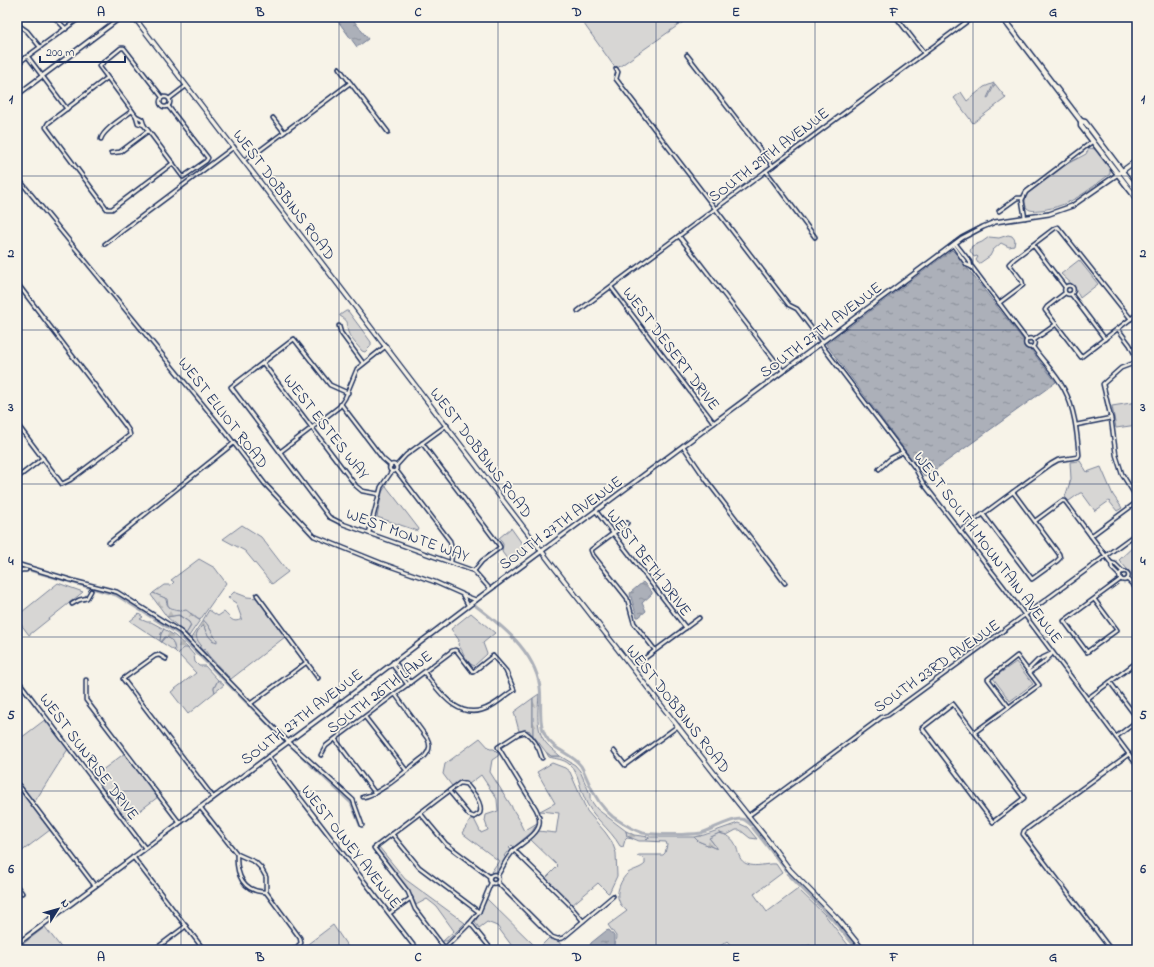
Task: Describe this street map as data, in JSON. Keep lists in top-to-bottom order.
{
  "streets": {
    "main road": ["WEST DOBBINS ROAD", "SOUTH 27TH AVENUE"],
    "street": [
      "SOUTH 29TH AVENUE",
      "WEST DESERT DRIVE",
      "WEST ELLIOT ROAD",
      "WEST ESTES WAY",
      "WEST MONTE WAY",
      "WEST SOUTH MOUNTAIN AVENUE",
      "WEST BETH DRIVE",
      "SOUTH 23RD AVENUE",
      "SOUTH 26TH LANE",
      "WEST SUNRISE DRIVE",
      "WEST OLNEY AVENUE"
    ]
  },
  "crossings": [
    ["SOUTH 29TH AVENUE", "WEST DESERT DRIVE"],
    ["SOUTH 29TH AVENUE", "WEST SOUTH MOUNTAIN AVENUE"],
    ["WEST DOBBINS ROAD", "SOUTH 27TH AVENUE"],
    ["WEST DOBBINS ROAD", "SOUTH 23RD AVENUE"],
    ["SOUTH 27TH AVENUE", "WEST DESERT DRIVE"],
    ["SOUTH 27TH AVENUE", "WEST ELLIOT ROAD"],
    ["SOUTH 27TH AVENUE", "WEST MONTE WAY"],
    ["SOUTH 27TH AVENUE", "WEST SOUTH MOUNTAIN AVENUE"],
    ["SOUTH 27TH AVENUE", "WEST BETH DRIVE"],
    ["SOUTH 27TH AVENUE", "WEST SUNRISE DRIVE"],
    ["SOUTH 27TH AVENUE", "WEST OLNEY AVENUE"],
    ["WEST ESTES WAY", "WEST MONTE WAY"],
    ["WEST SOUTH MOUNTAIN AVENUE", "SOUTH 23RD AVENUE"]
  ],
  "scale_bar": "200 m",
  "north": "top right",
  "grid": {
    "columns": [
      "A",
      "B",
      "C",
      "D",
      "E",
      "F",
      "G"
    ],
    "rows": [
      "1",
      "2",
      "3",
      "4",
      "5",
      "6"
    ]
  }
}
